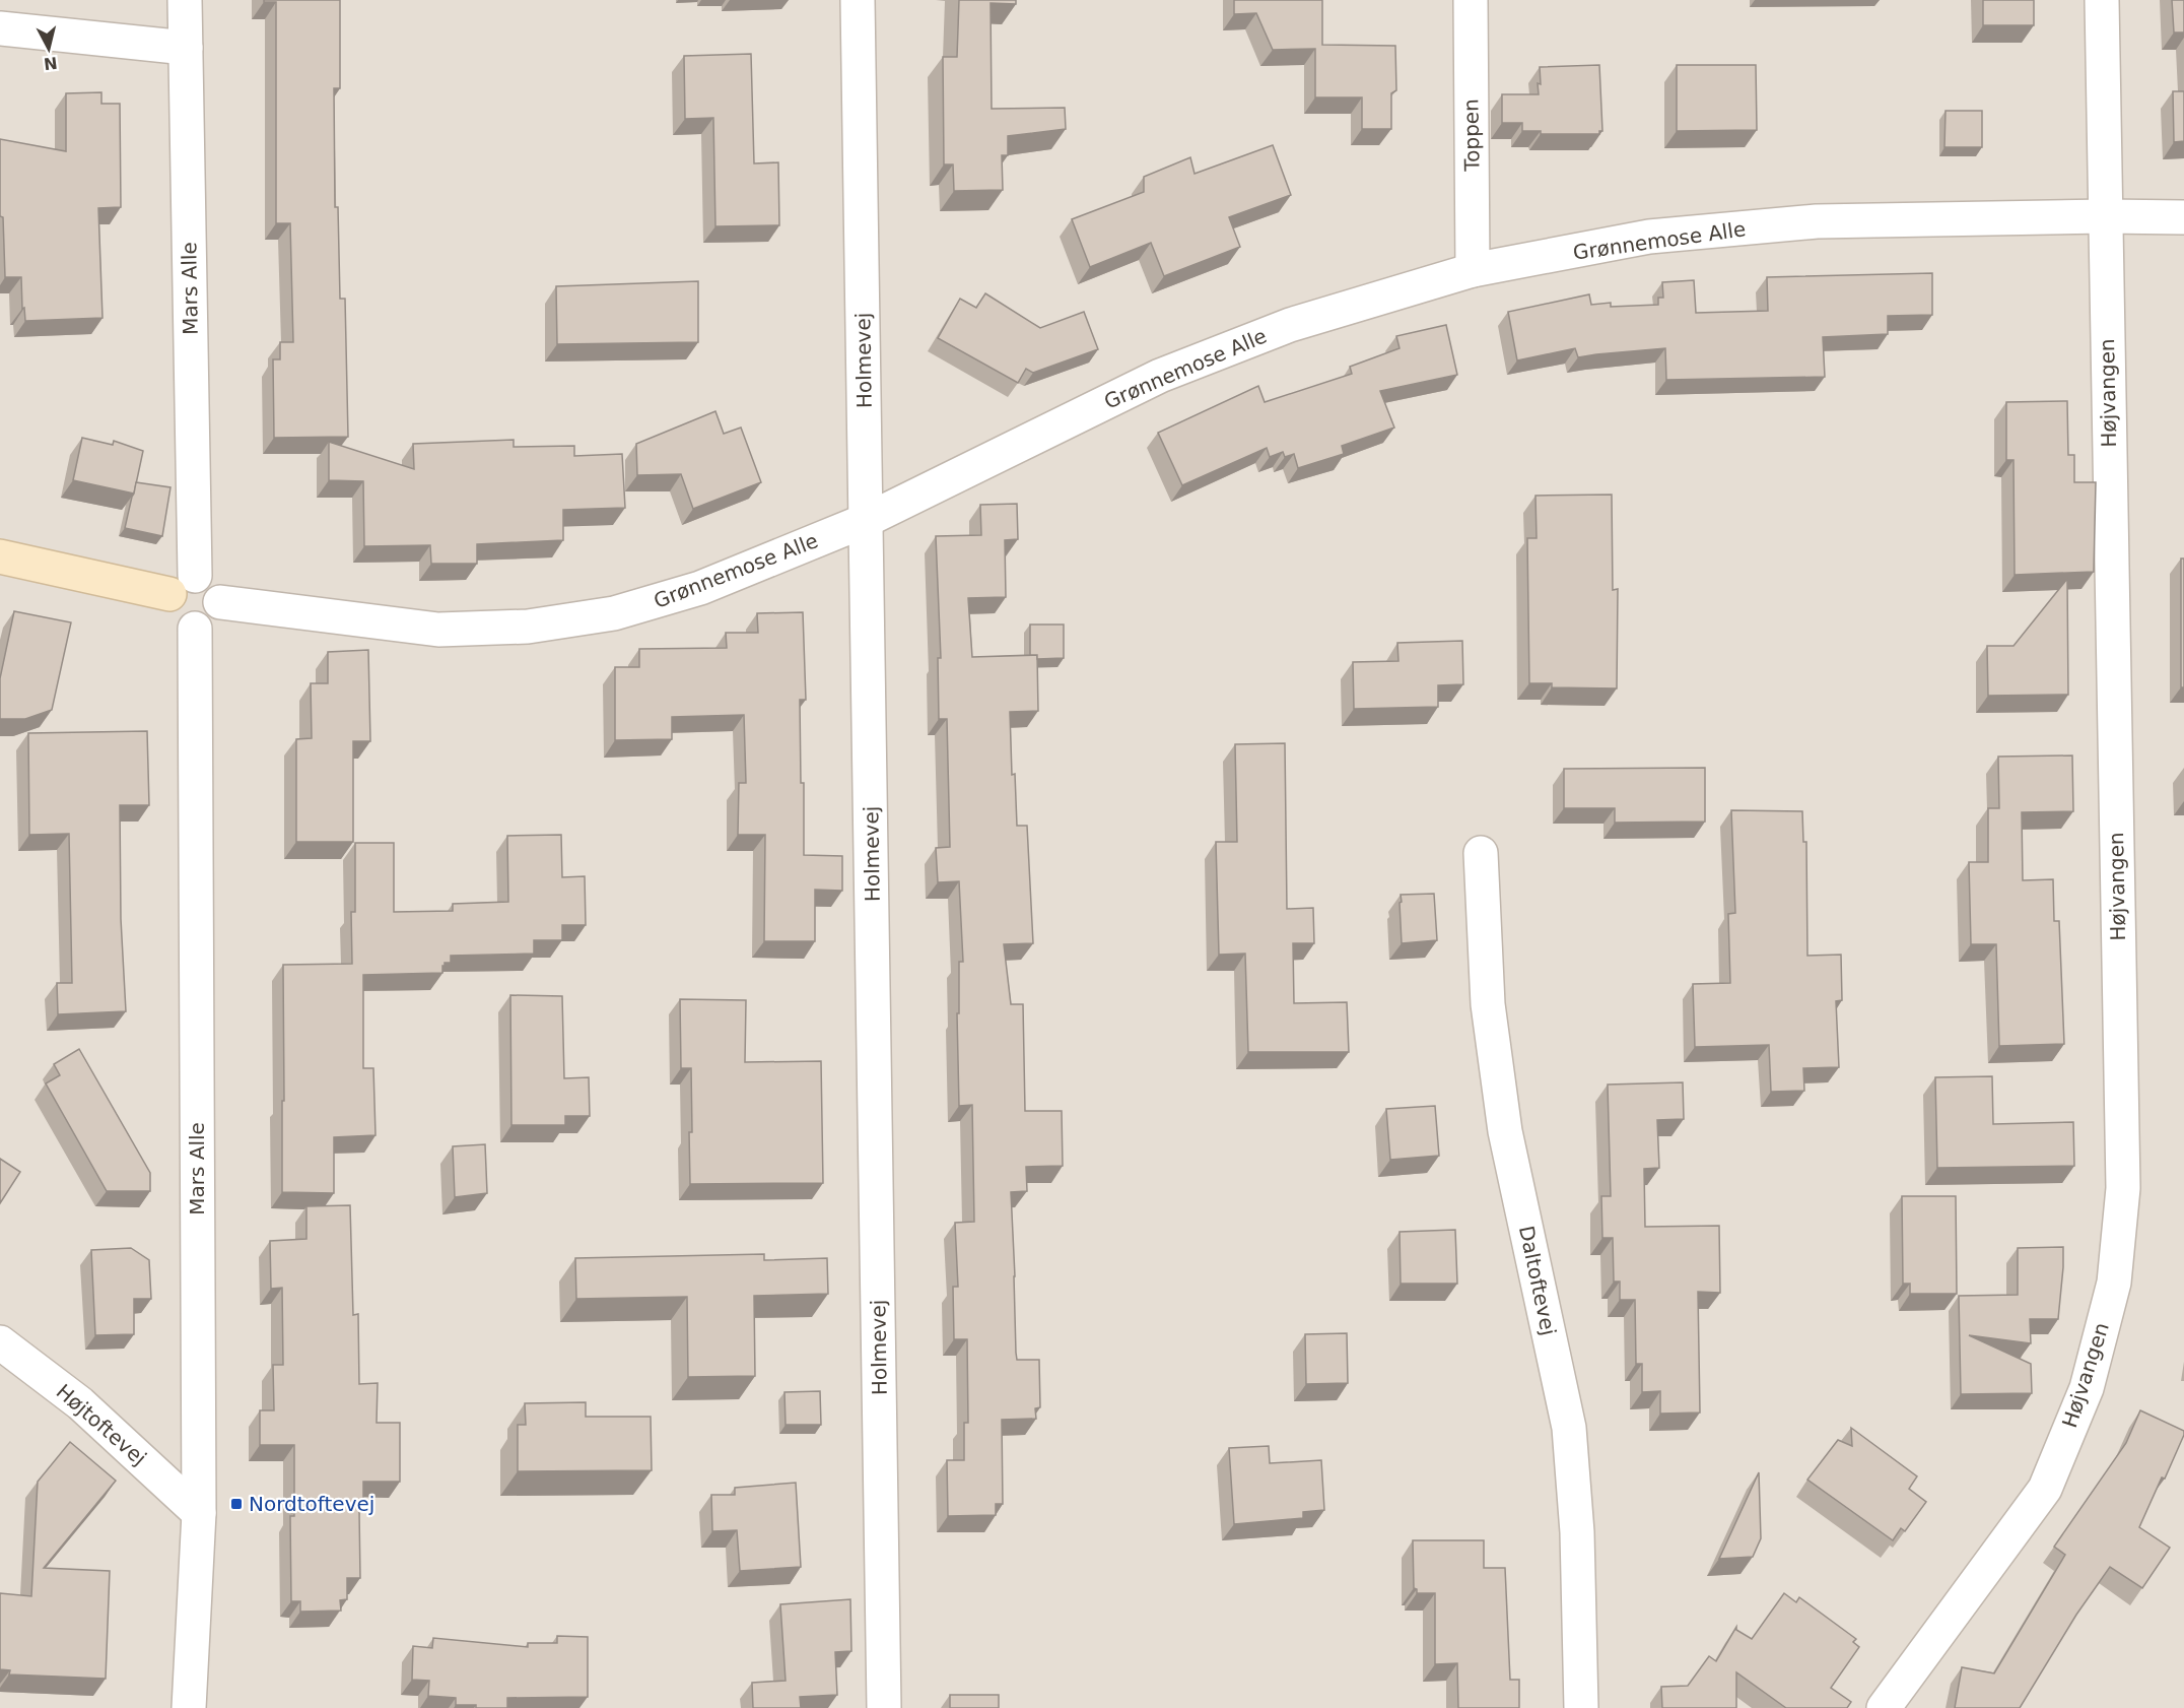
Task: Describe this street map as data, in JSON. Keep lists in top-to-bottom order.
{
  "streets": {
    "street": [
      "Toppen",
      "Grønnemose Alle",
      "Mars Alle",
      "Holmevej",
      "Højvangen",
      "Daltoftevej",
      "Højtoftevej"
    ]
  },
  "crossings": [
    ["Toppen", "Grønnemose Alle"],
    ["Grønnemose Alle", "Mars Alle"],
    ["Grønnemose Alle", "Holmevej"],
    ["Grønnemose Alle", "Højvangen"],
    ["Mars Alle", "Højtoftevej"]
  ],
  "places": {
    "transit": ["Nordtoftevej"]
  },
  "north": "bottom"
}
